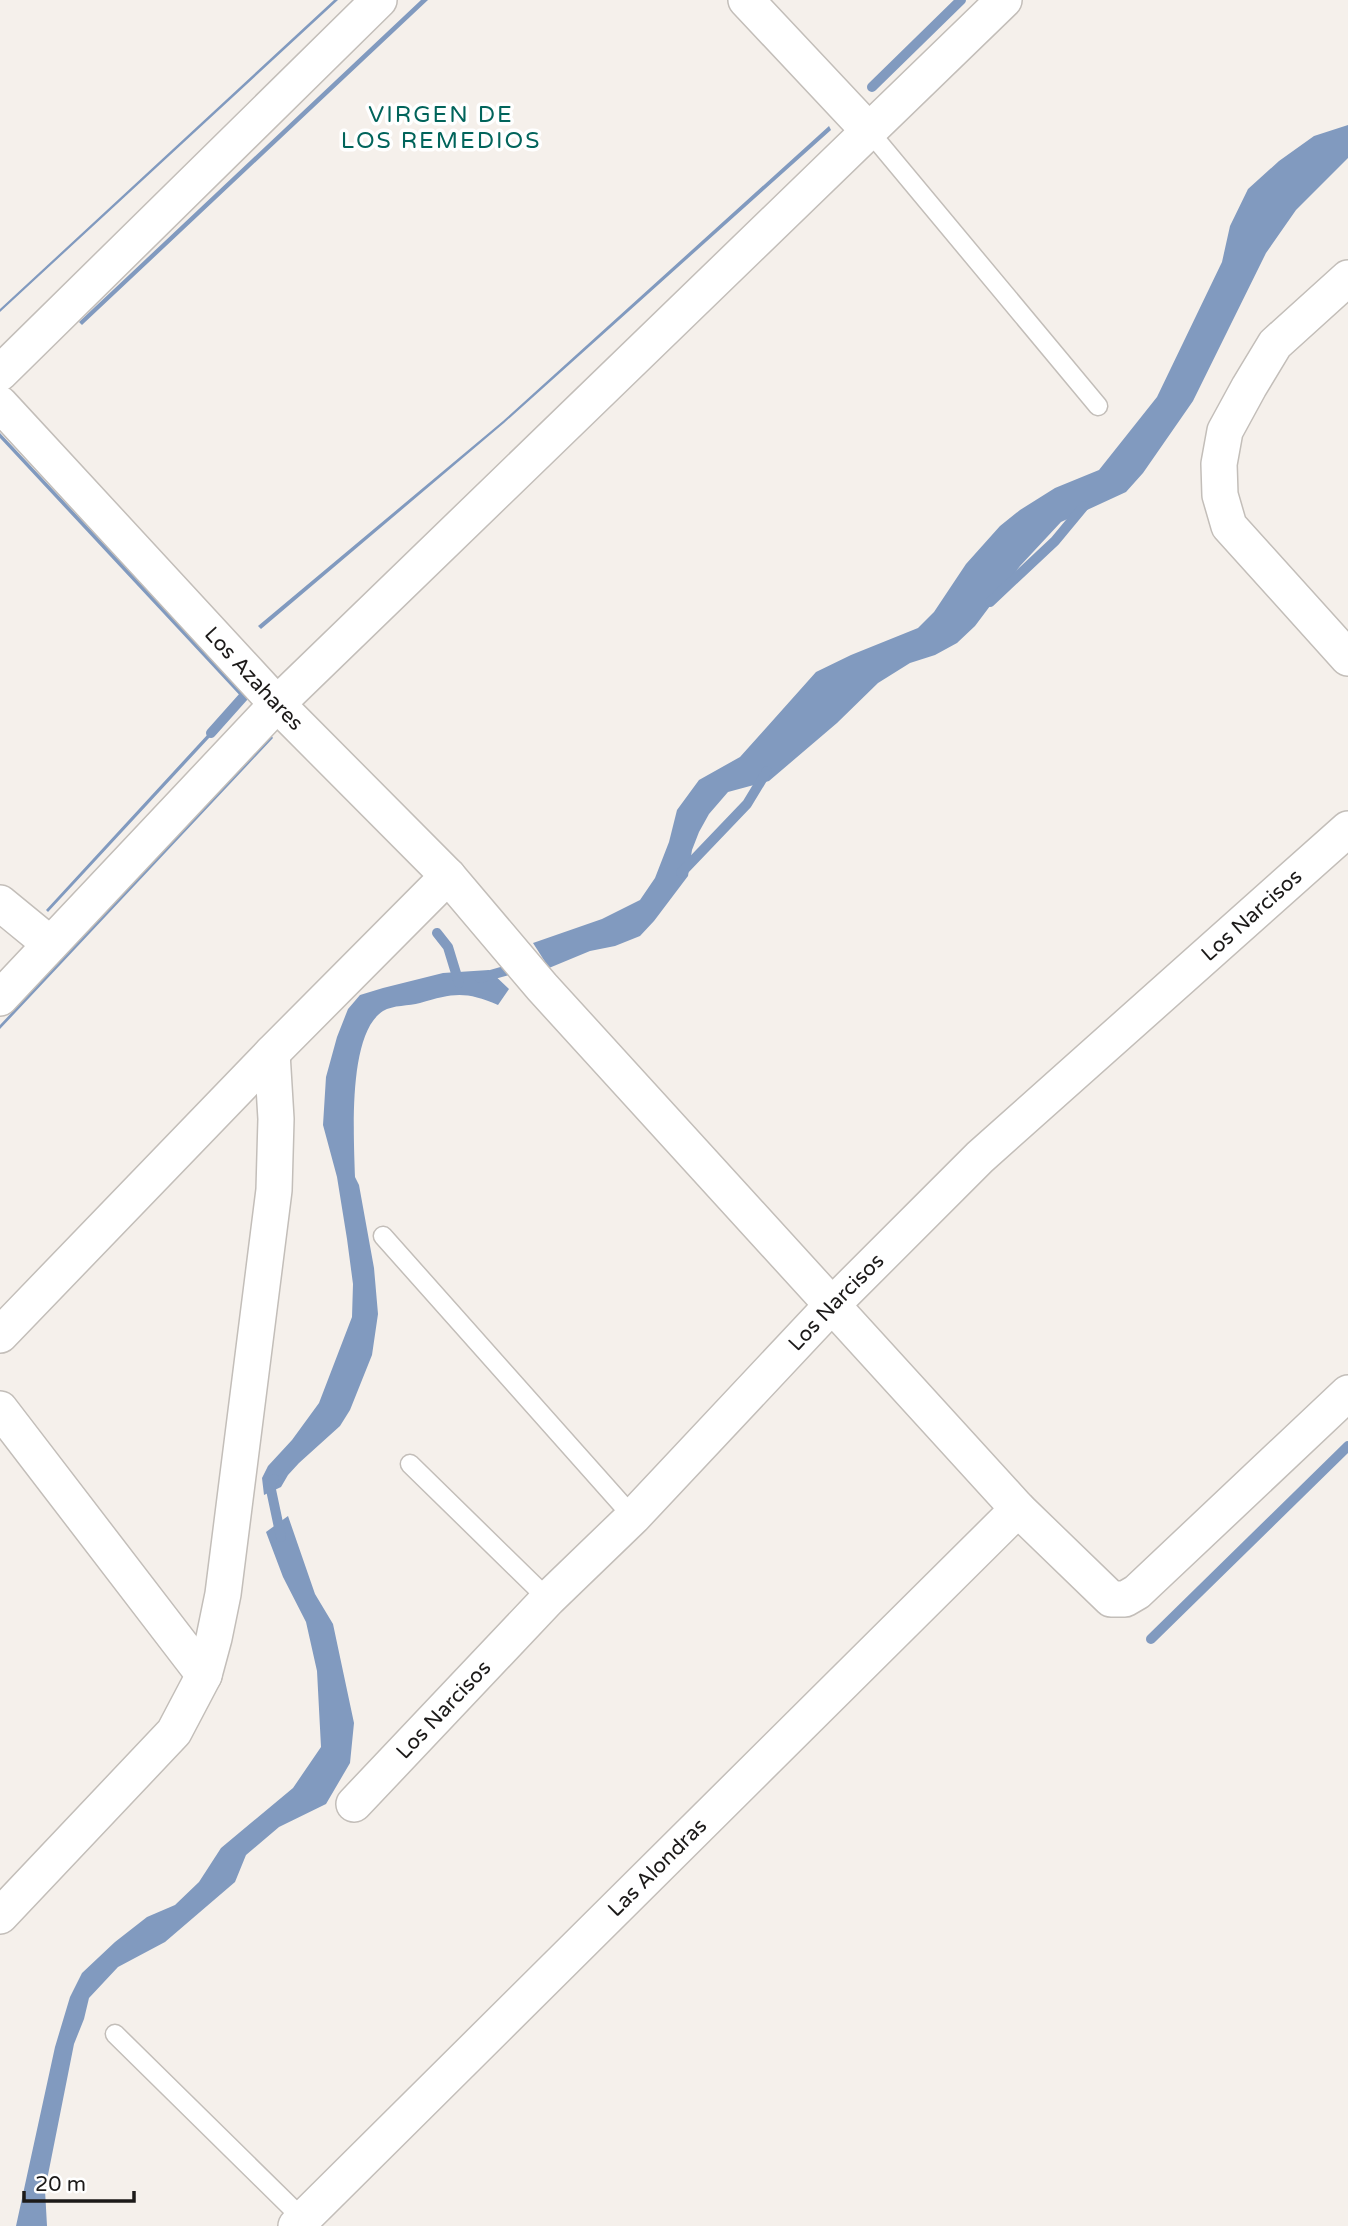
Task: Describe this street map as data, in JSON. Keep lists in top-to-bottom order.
{
  "streets": {
    "street": ["Los Azahares", "Los Narcisos", "Las Alondras"]
  },
  "crossings": [
    ["Los Azahares", "Los Narcisos"],
    ["Los Azahares", "Las Alondras"]
  ],
  "districts": ["VIRGEN DE LOS REMEDIOS"],
  "scale_bar": "20 m"
}
